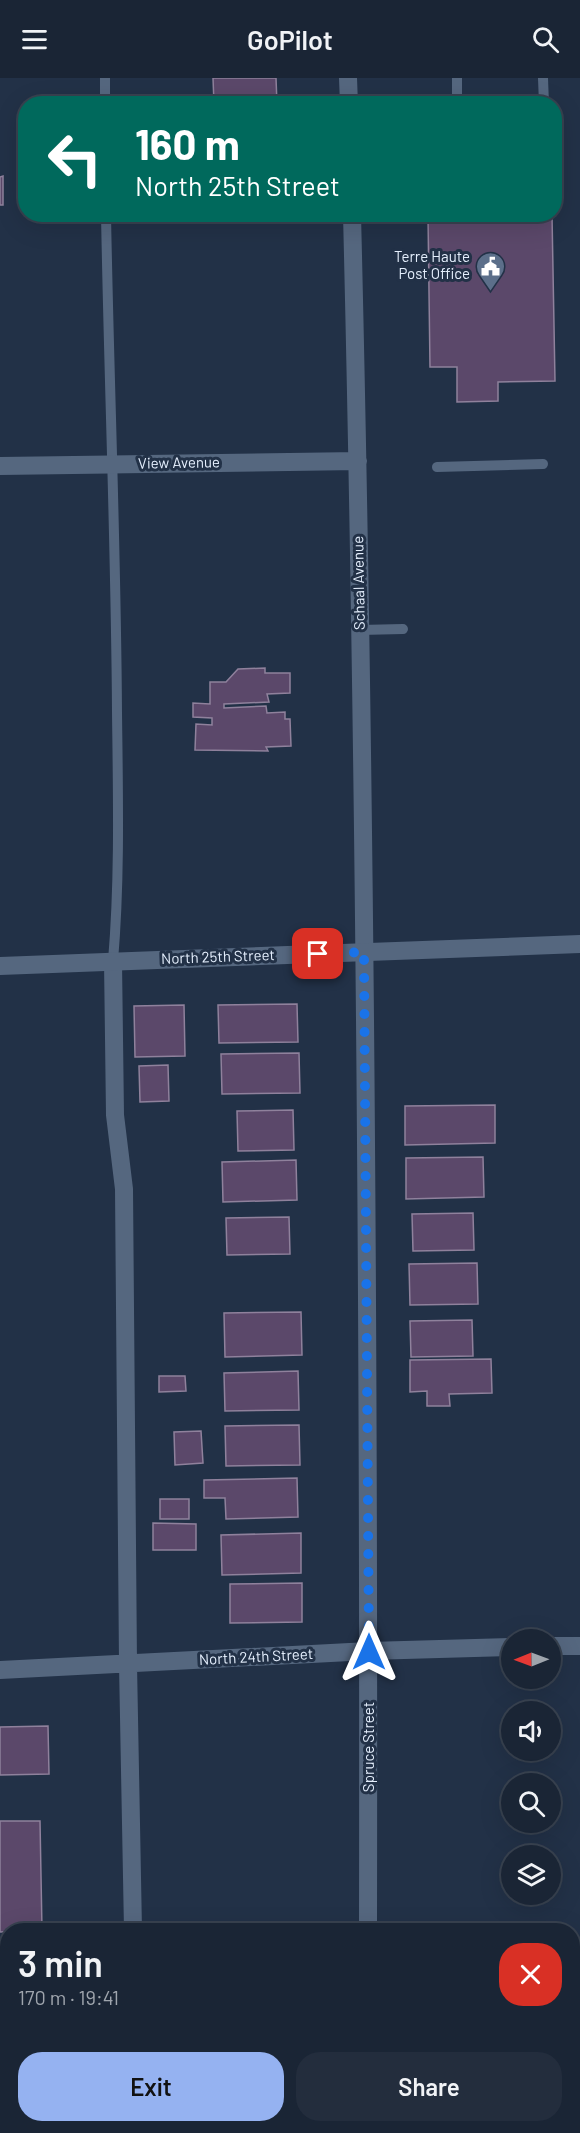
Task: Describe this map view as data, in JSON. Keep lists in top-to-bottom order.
{
  "streets": {
    "street": [
      "View Avenue",
      "Schaal Avenue",
      "North 25th Street",
      "North 24th Street",
      "Spruce Street"
    ]
  },
  "crossings": [
    ["View Avenue", "Schaal Avenue"],
    ["Schaal Avenue", "North 25th Street"],
    ["Schaal Avenue", "Spruce Street"],
    ["North 25th Street", "Spruce Street"],
    ["North 24th Street", "Spruce Street"]
  ],
  "places": {
    "public building": ["Terre Haute Post Office"]
  },
  "north": "left",
  "page": {
    "header": "GoPilot",
    "turn": ["160 m", "North 25th Street"],
    "heading": ["3 min", "170 m · 19:41"],
    "buttons": ["Exit", "Share"]
  }
}
